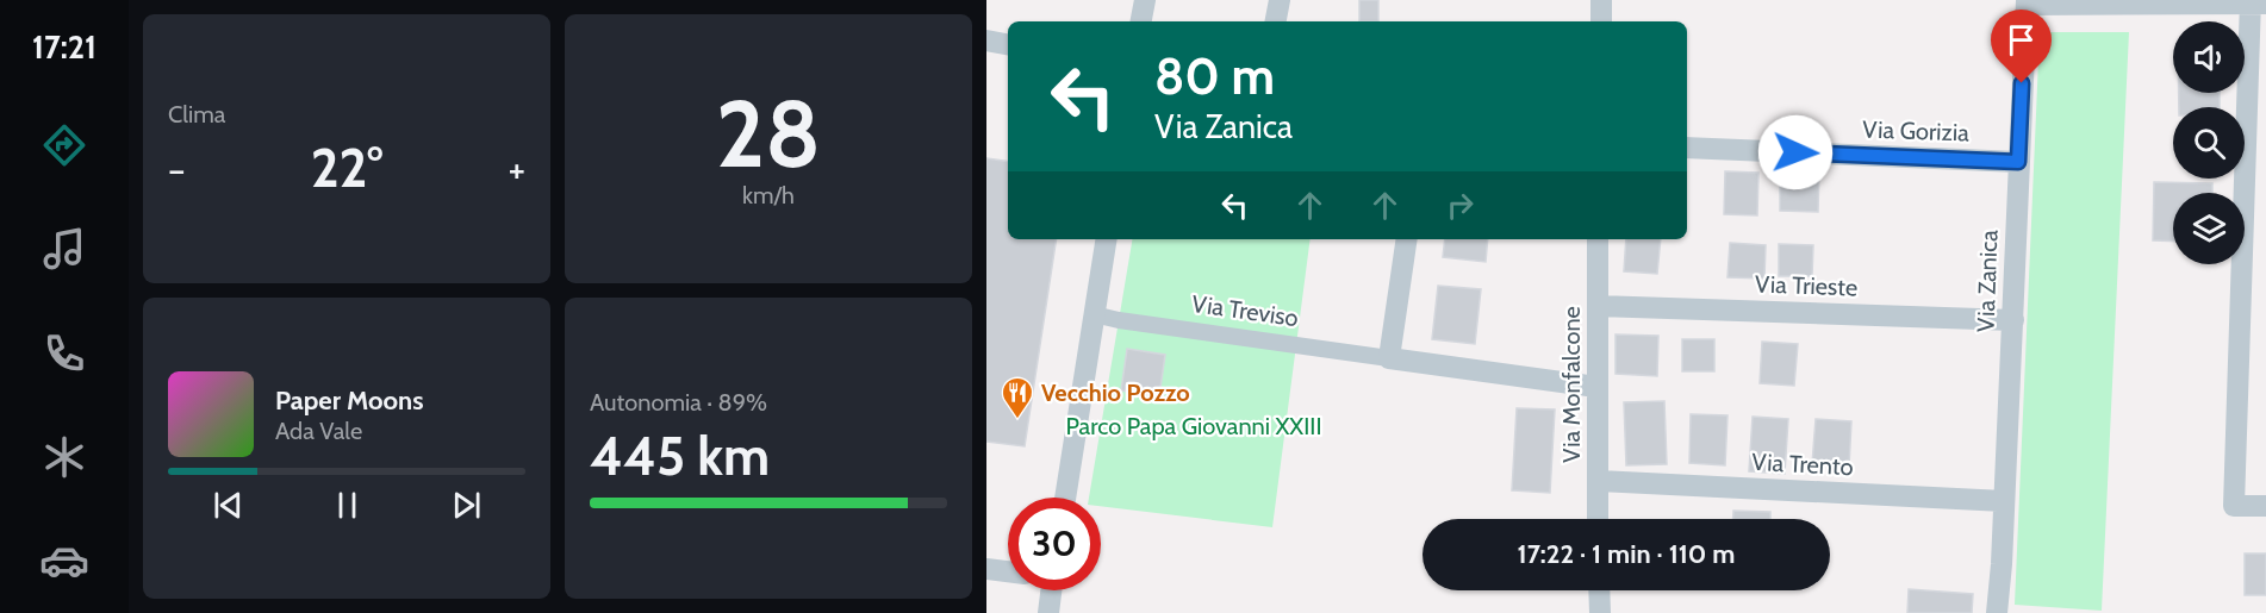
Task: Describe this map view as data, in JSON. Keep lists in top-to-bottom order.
{
  "streets": {
    "street": [
      "Via Gorizia",
      "Via Zanica",
      "Via Trieste",
      "Via Treviso",
      "Via Monfalcone",
      "Via Trento"
    ]
  },
  "crossings": [
    ["Via Gorizia", "Via Zanica"],
    ["Via Zanica", "Via Trieste"],
    ["Via Zanica", "Via Trento"],
    ["Via Trieste", "Via Monfalcone"],
    ["Via Treviso", "Via Monfalcone"],
    ["Via Monfalcone", "Via Trento"]
  ],
  "parks": ["Parco Papa Giovanni XXIII"],
  "places": {
    "restaurant": ["Vecchio Pozzo"]
  },
  "page": {
    "tabs": "17:21",
    "tile": [
      "Clima",
      ["28", "km/h"],
      ["Autonomia · 89%", "445 km"]
    ],
    "turn": ["80 m", "Via Zanica"],
    "heat": ["−", "22°", "+"],
    "song": ["Paper Moons", "Ada Vale"],
    "limit": "30",
    "trip": "17:22 · 1 min · 110 m"
  }
}
